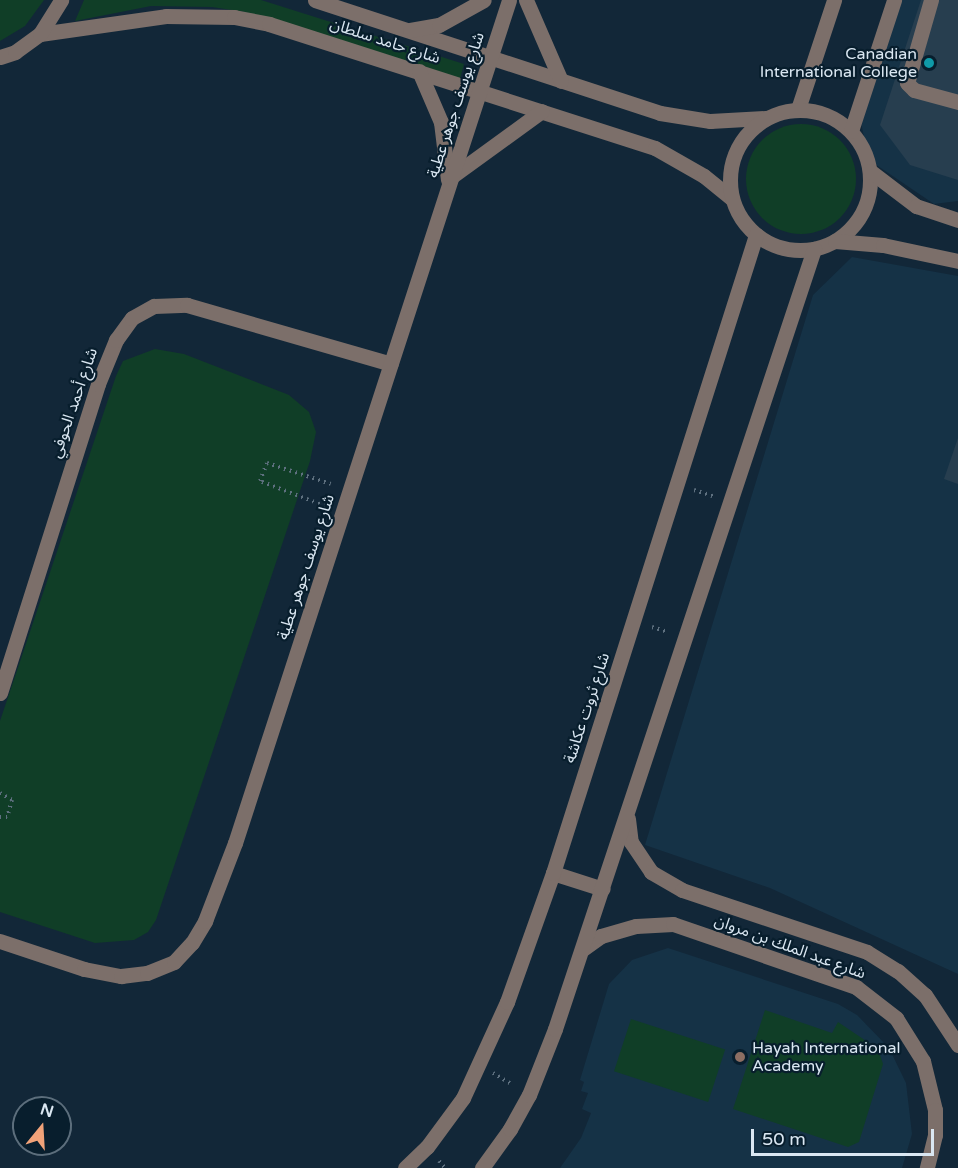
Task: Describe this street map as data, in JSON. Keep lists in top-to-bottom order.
{
  "streets": {
    "street": [
      "شارع حامد سلطان",
      "شارع يوسف جوهر عطية",
      "شارع أحمد الحوفي",
      "شارع ثروت عكاشة",
      "شارع عبد الملك بن مروان"
    ]
  },
  "crossings": [
    ["شارع حامد سلطان", "شارع يوسف جوهر عطية"],
    ["شارع حامد سلطان", "شارع ثروت عكاشة"],
    ["شارع يوسف جوهر عطية", "شارع أحمد الحوفي"]
  ],
  "places": ["Canadian International College", "Hayah International Academy"],
  "scale_bar": "50 m",
  "north": "top"
}
